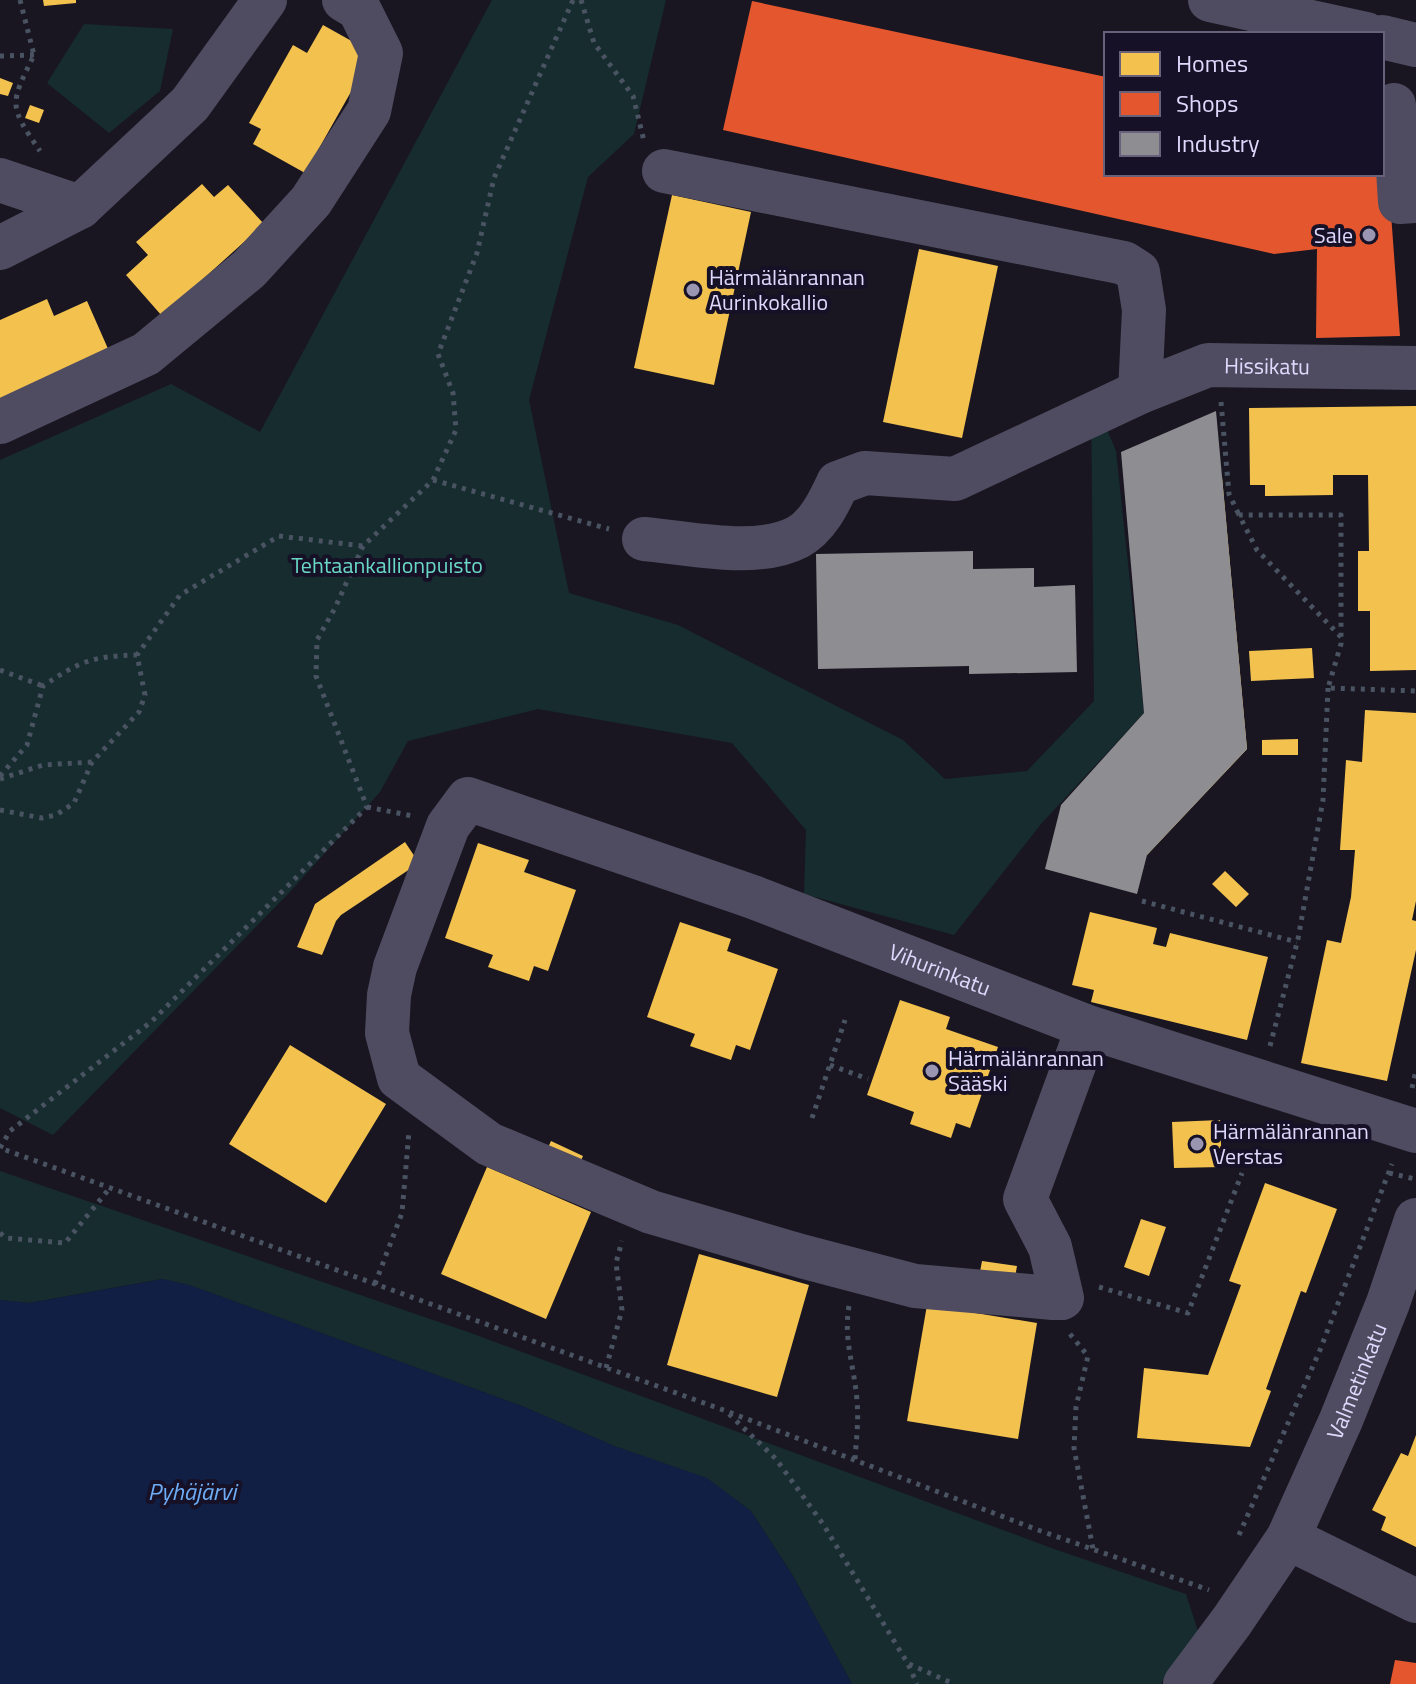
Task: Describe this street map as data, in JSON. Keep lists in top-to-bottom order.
{
  "streets": {
    "street": ["Hissikatu", "Vihurinkatu", "Valmetinkatu"]
  },
  "water": ["Pyhäjärvi"],
  "parks": ["Tehtaankallionpuisto"],
  "places": [
    "Sale",
    "Härmälänrannan Aurinkokallio",
    "Härmälänrannan Sääski",
    "Härmälänrannan Verstas"
  ],
  "legend": ["Homes", "Shops", "Industry"]
}
